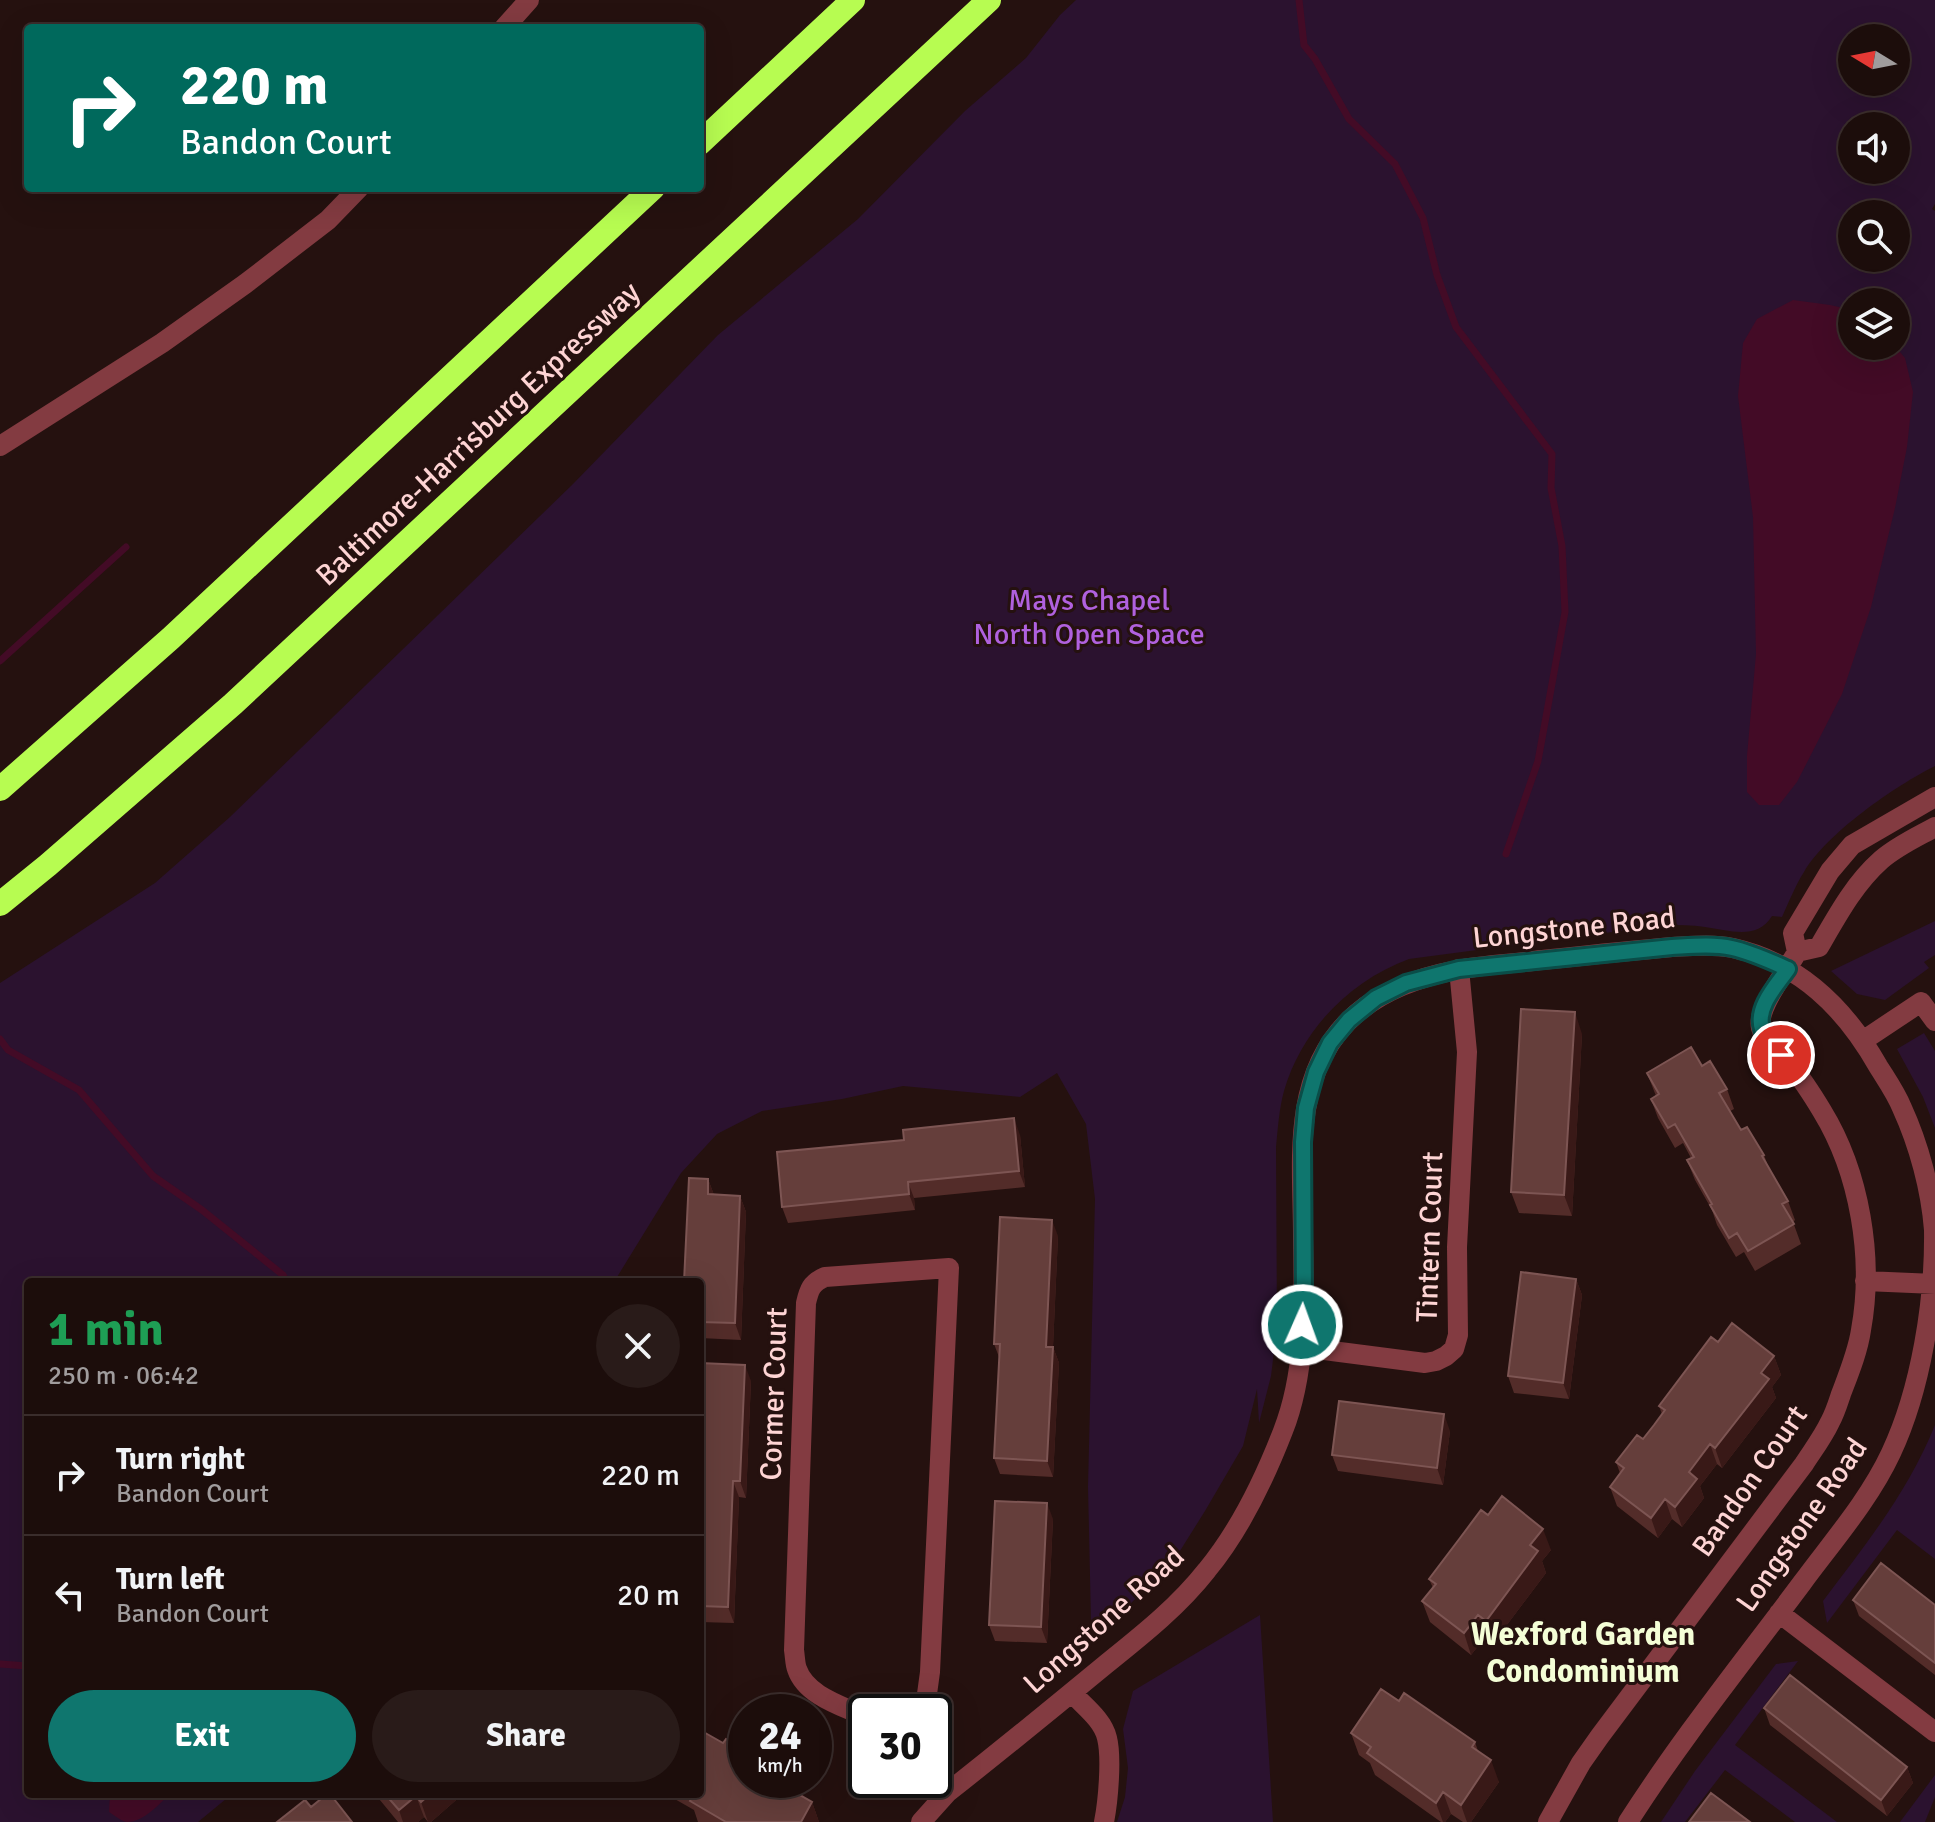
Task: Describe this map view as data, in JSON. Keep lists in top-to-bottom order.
{
  "streets": {
    "highway": ["Baltimore-Harrisburg Expressway"],
    "street": [
      "Longstone Road",
      "Tintern Court",
      "Cormer Court",
      "Bandon Court"
    ]
  },
  "crossings": [
    ["Longstone Road", "Tintern Court"],
    ["Longstone Road", "Bandon Court"]
  ],
  "districts": ["Wexford Garden Condominium"],
  "parks": ["Mays Chapel North Open Space"],
  "north": "left",
  "page": {
    "turn": ["220 m", "Bandon Court"],
    "heading": ["1 min", "250 m · 06:42"],
    "list": [
      {
        "name": "Turn right",
        "note": "Bandon Court",
        "value": "220 m"
      },
      {
        "name": "Turn left",
        "note": "Bandon Court",
        "value": "20 m"
      }
    ],
    "buttons": ["Exit", "Share"],
    "speed": "24 km/h",
    "limit": "30"
  }
}
